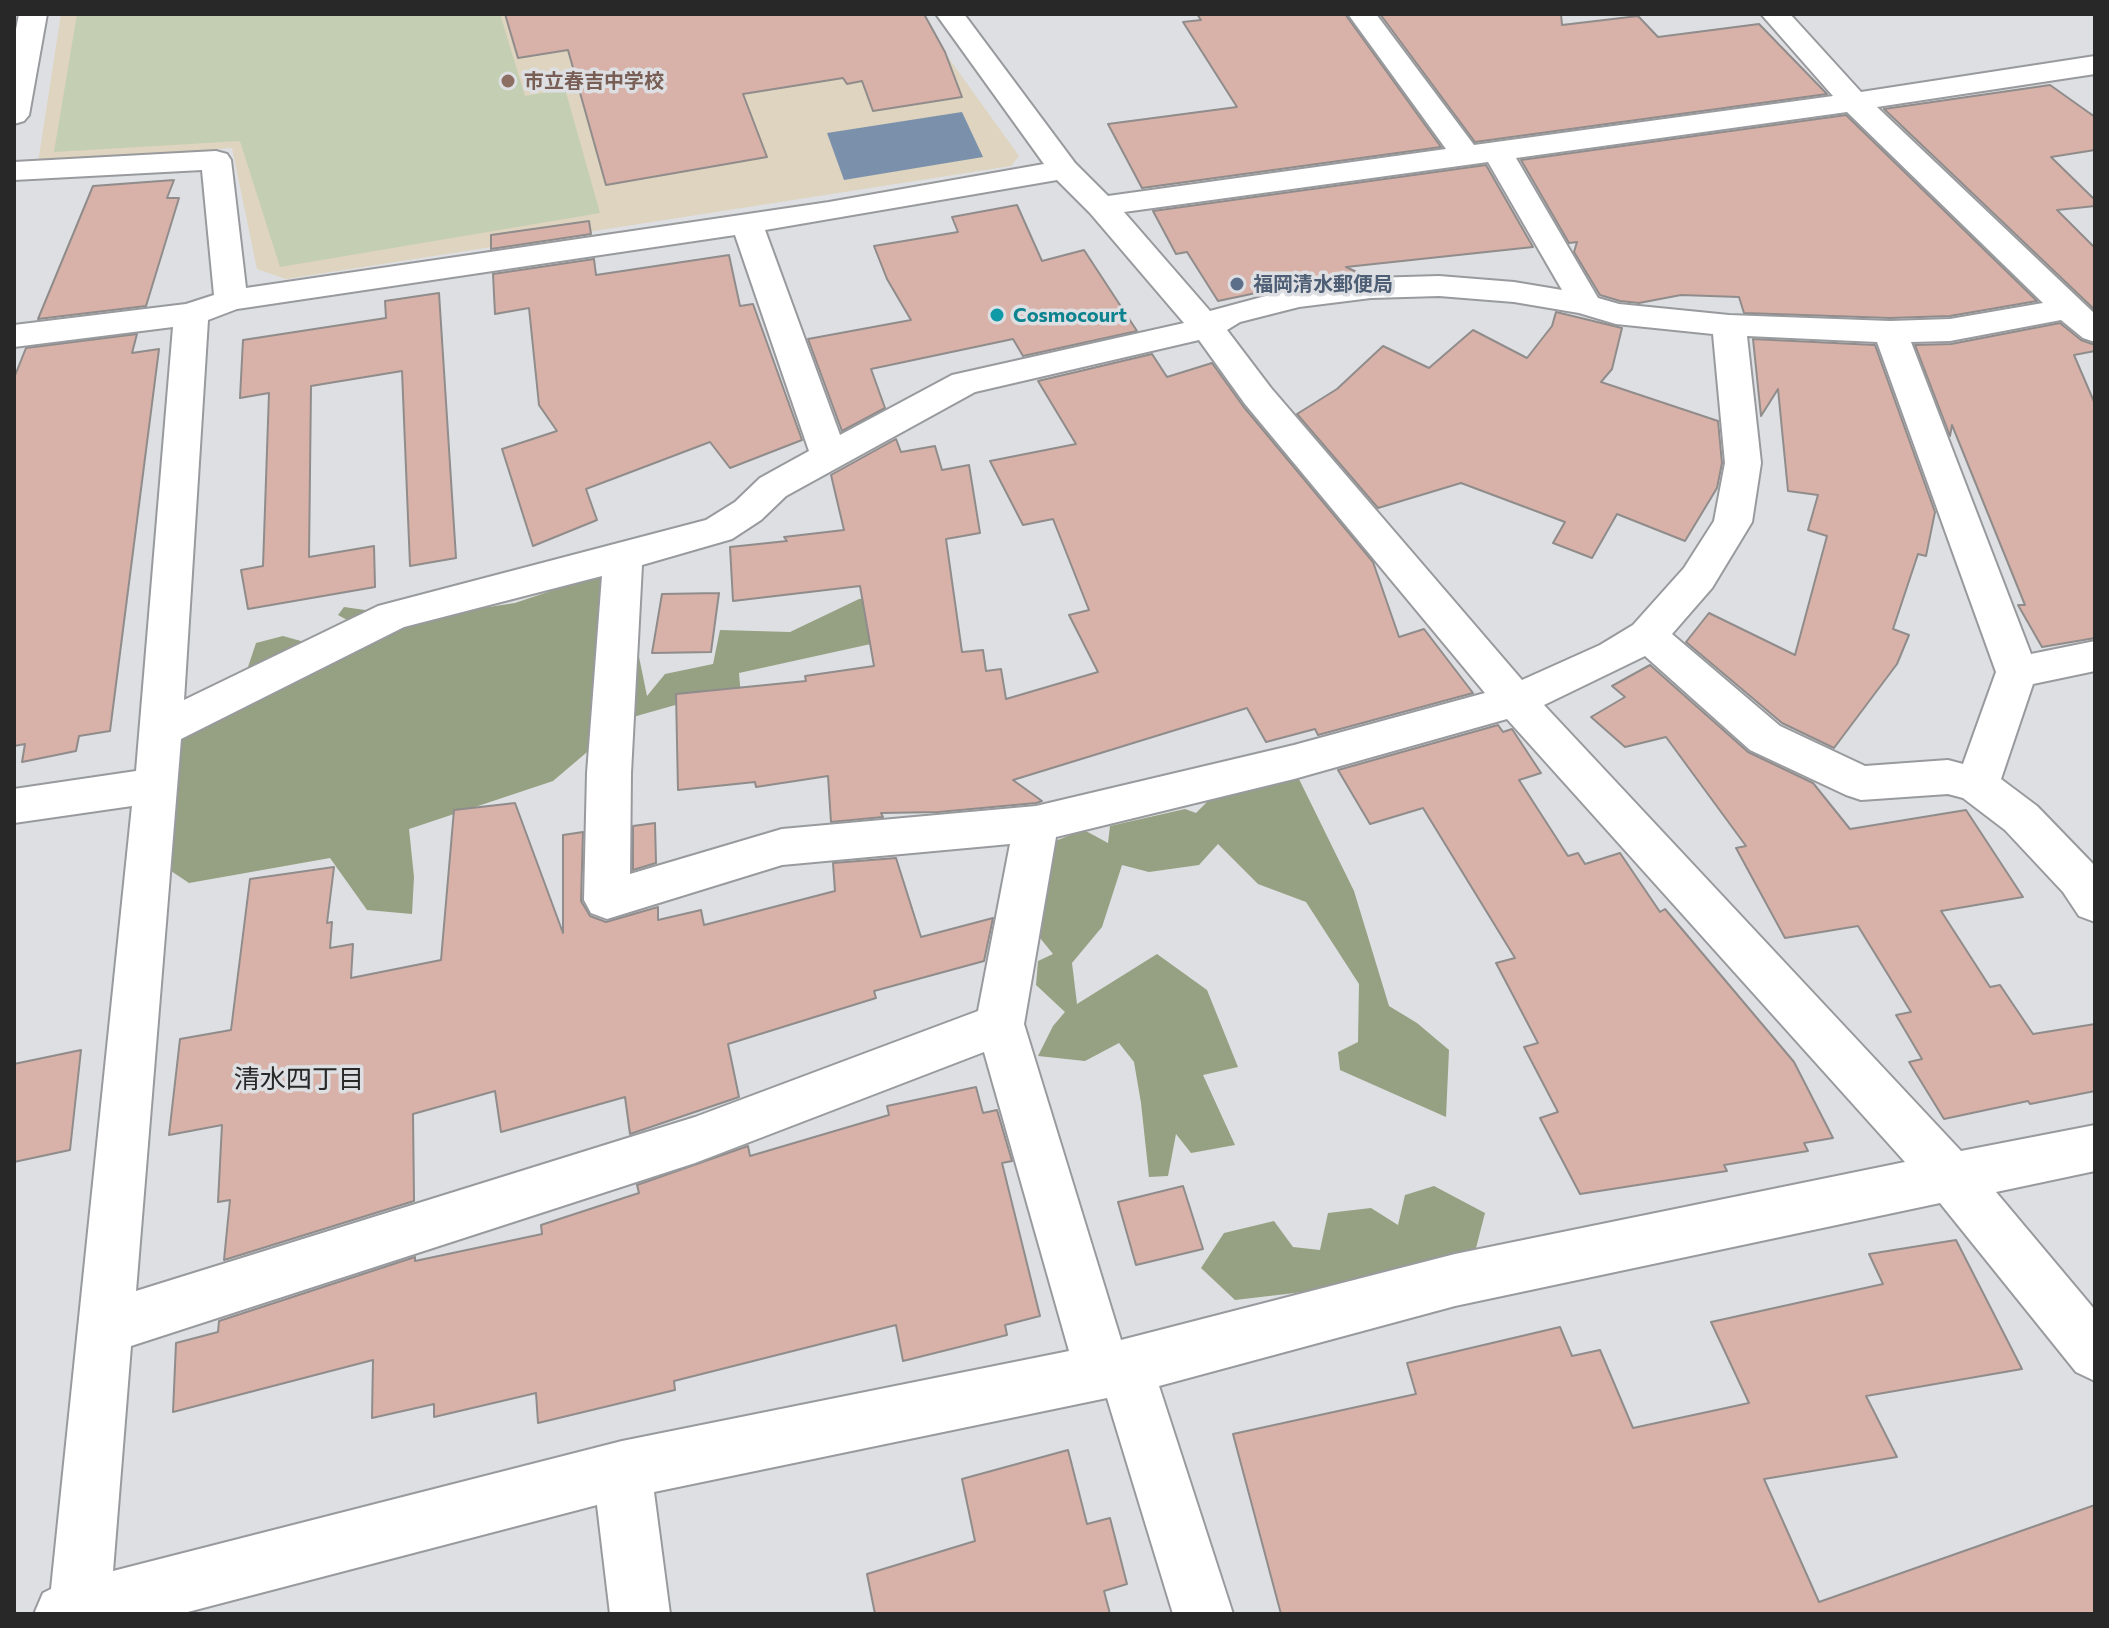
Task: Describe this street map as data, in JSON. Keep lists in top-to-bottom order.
{
  "districts": ["清水四丁目"],
  "places": ["市立春吉中学校", "福岡清水郵便局", "Cosmocourt"]
}
